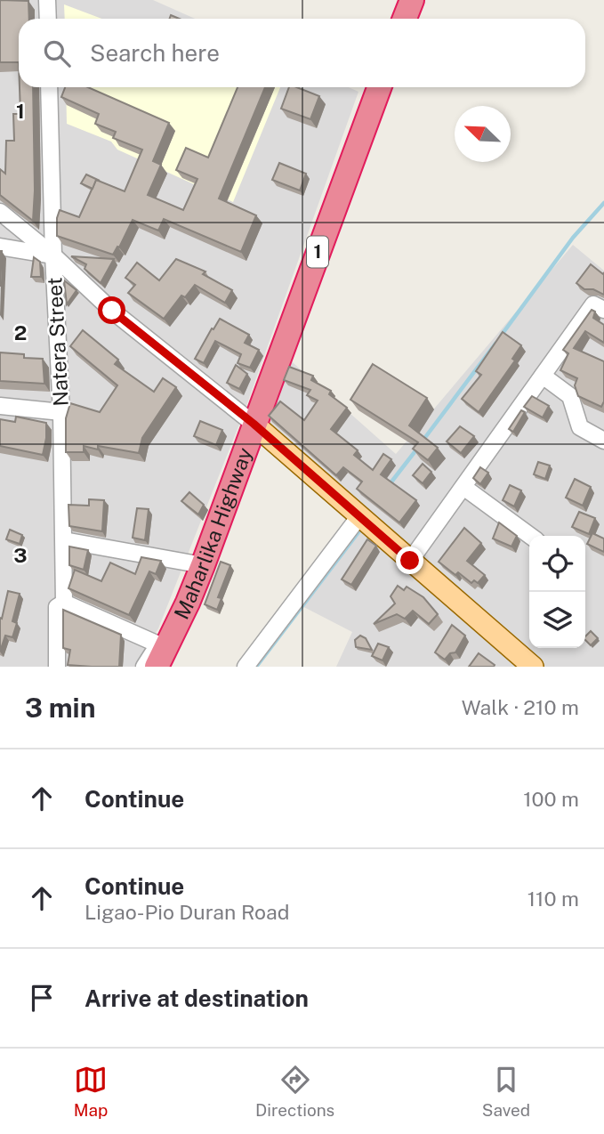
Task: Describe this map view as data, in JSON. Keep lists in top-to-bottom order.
{
  "streets": {
    "highway": ["1", "Maharlika Highway"],
    "street": ["Natera Street"]
  },
  "north": "top left",
  "page": {
    "search": "Search here",
    "heading": ["3 min", "Walk · 210 m"],
    "list": [
      ["Continue", "100 m"],
      ["Continue", "Ligao-Pio Duran Road", "110 m"],
      "Arrive at destination"
    ],
    "nav": ["Map", "Directions", "Saved"]
  },
  "grid": {
    "rows": ["1", "2", "3"]
  }
}
